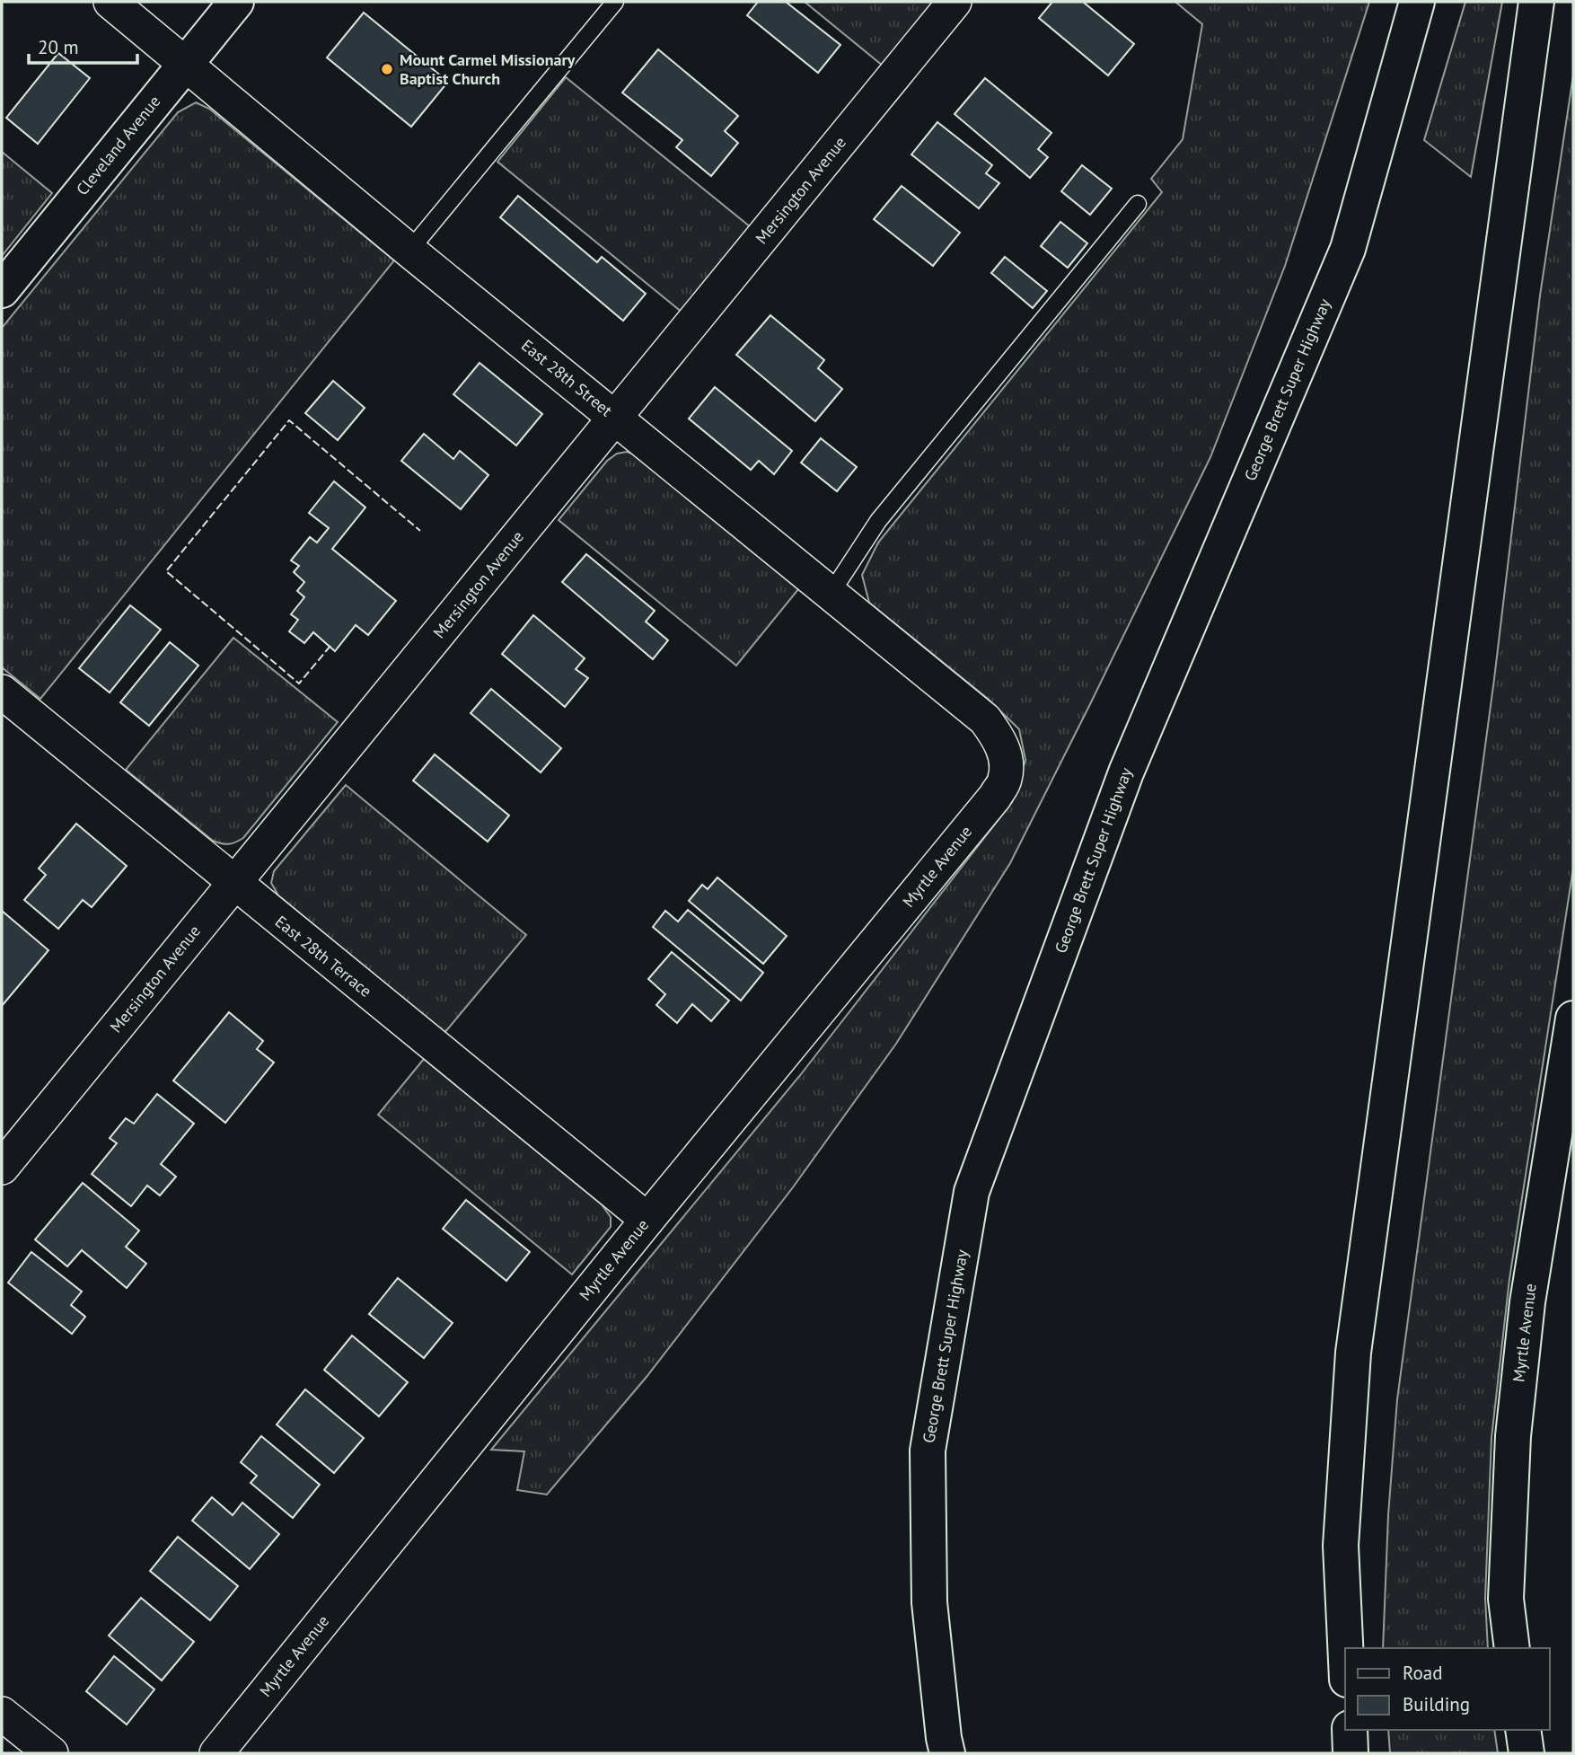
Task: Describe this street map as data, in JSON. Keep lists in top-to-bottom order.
{
  "streets": {
    "main road": ["Cleveland Avenue", "George Brett Super Highway", "Myrtle Avenue"],
    "street": ["Mersington Avenue", "East 28th Street", "East 28th Terrace"]
  },
  "crossings": [
    ["Cleveland Avenue", "East 28th Street"],
    ["Mersington Avenue", "East 28th Street"],
    ["Mersington Avenue", "East 28th Terrace"],
    ["East 28th Street", "Myrtle Avenue"],
    ["Myrtle Avenue", "East 28th Terrace"]
  ],
  "places": ["Mount Carmel Missionary Baptist Church"],
  "legend": ["Road", "Building"],
  "scale_bar": "20 m"
}
